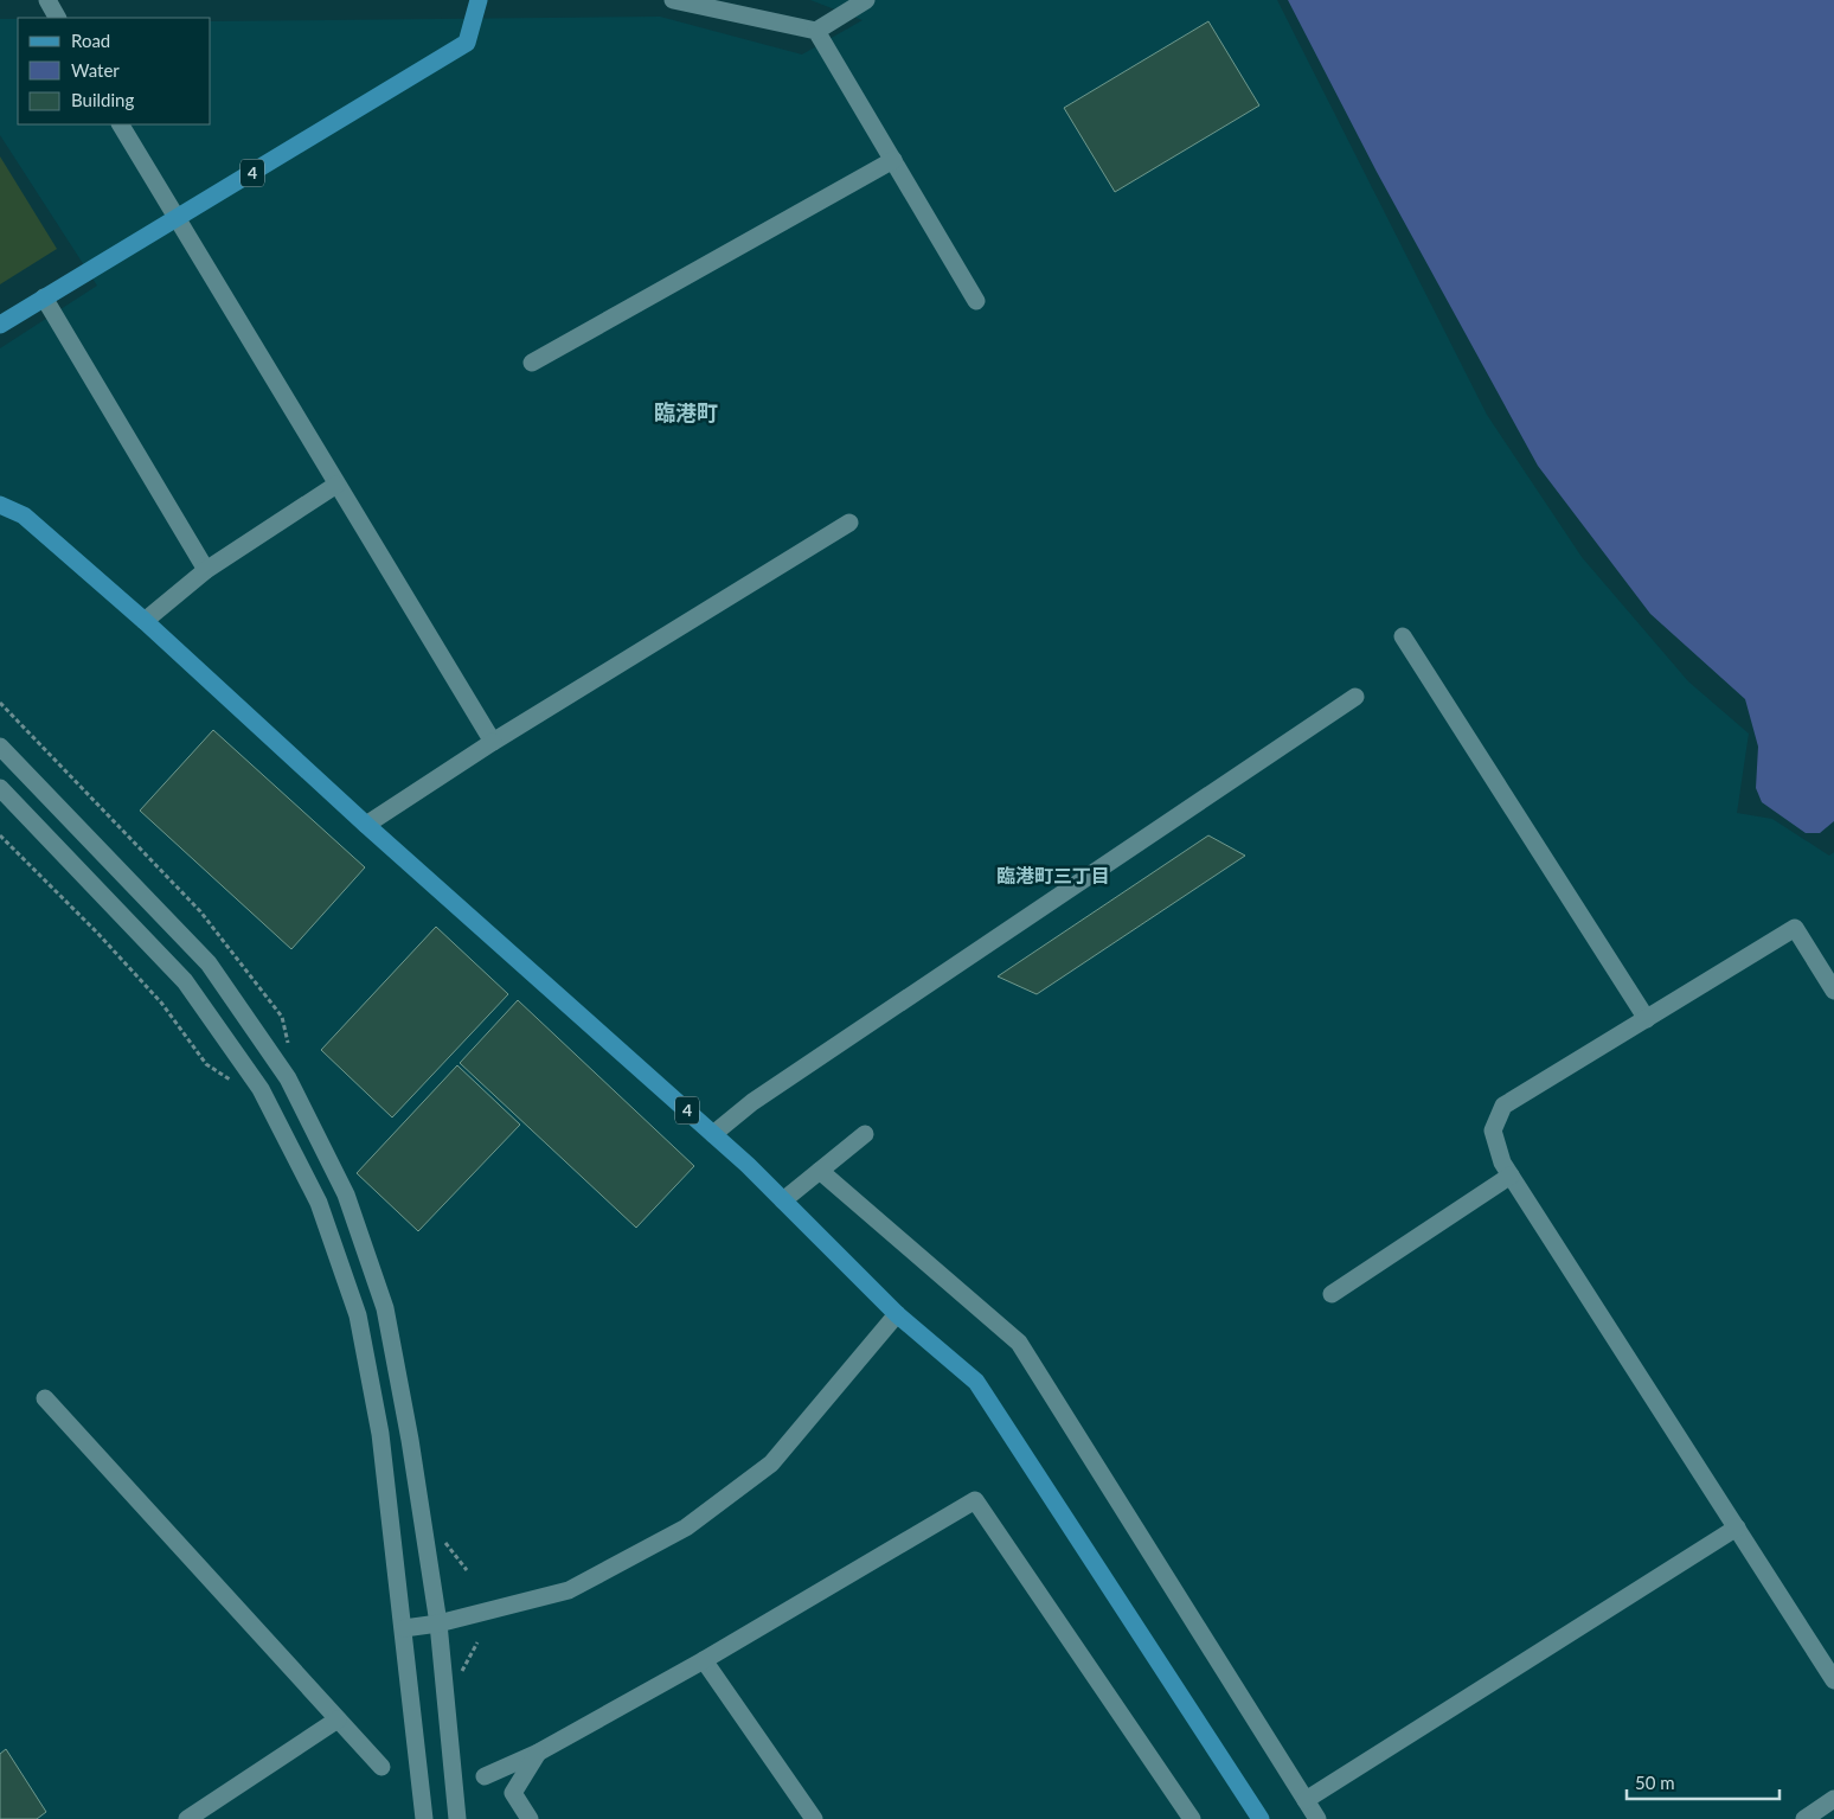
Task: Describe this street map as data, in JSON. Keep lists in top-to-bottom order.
{
  "streets": {
    "main road": ["4"]
  },
  "districts": ["臨港町", "臨港町三丁目"],
  "legend": ["Road", "Water", "Building"],
  "scale_bar": "50 m"
}
